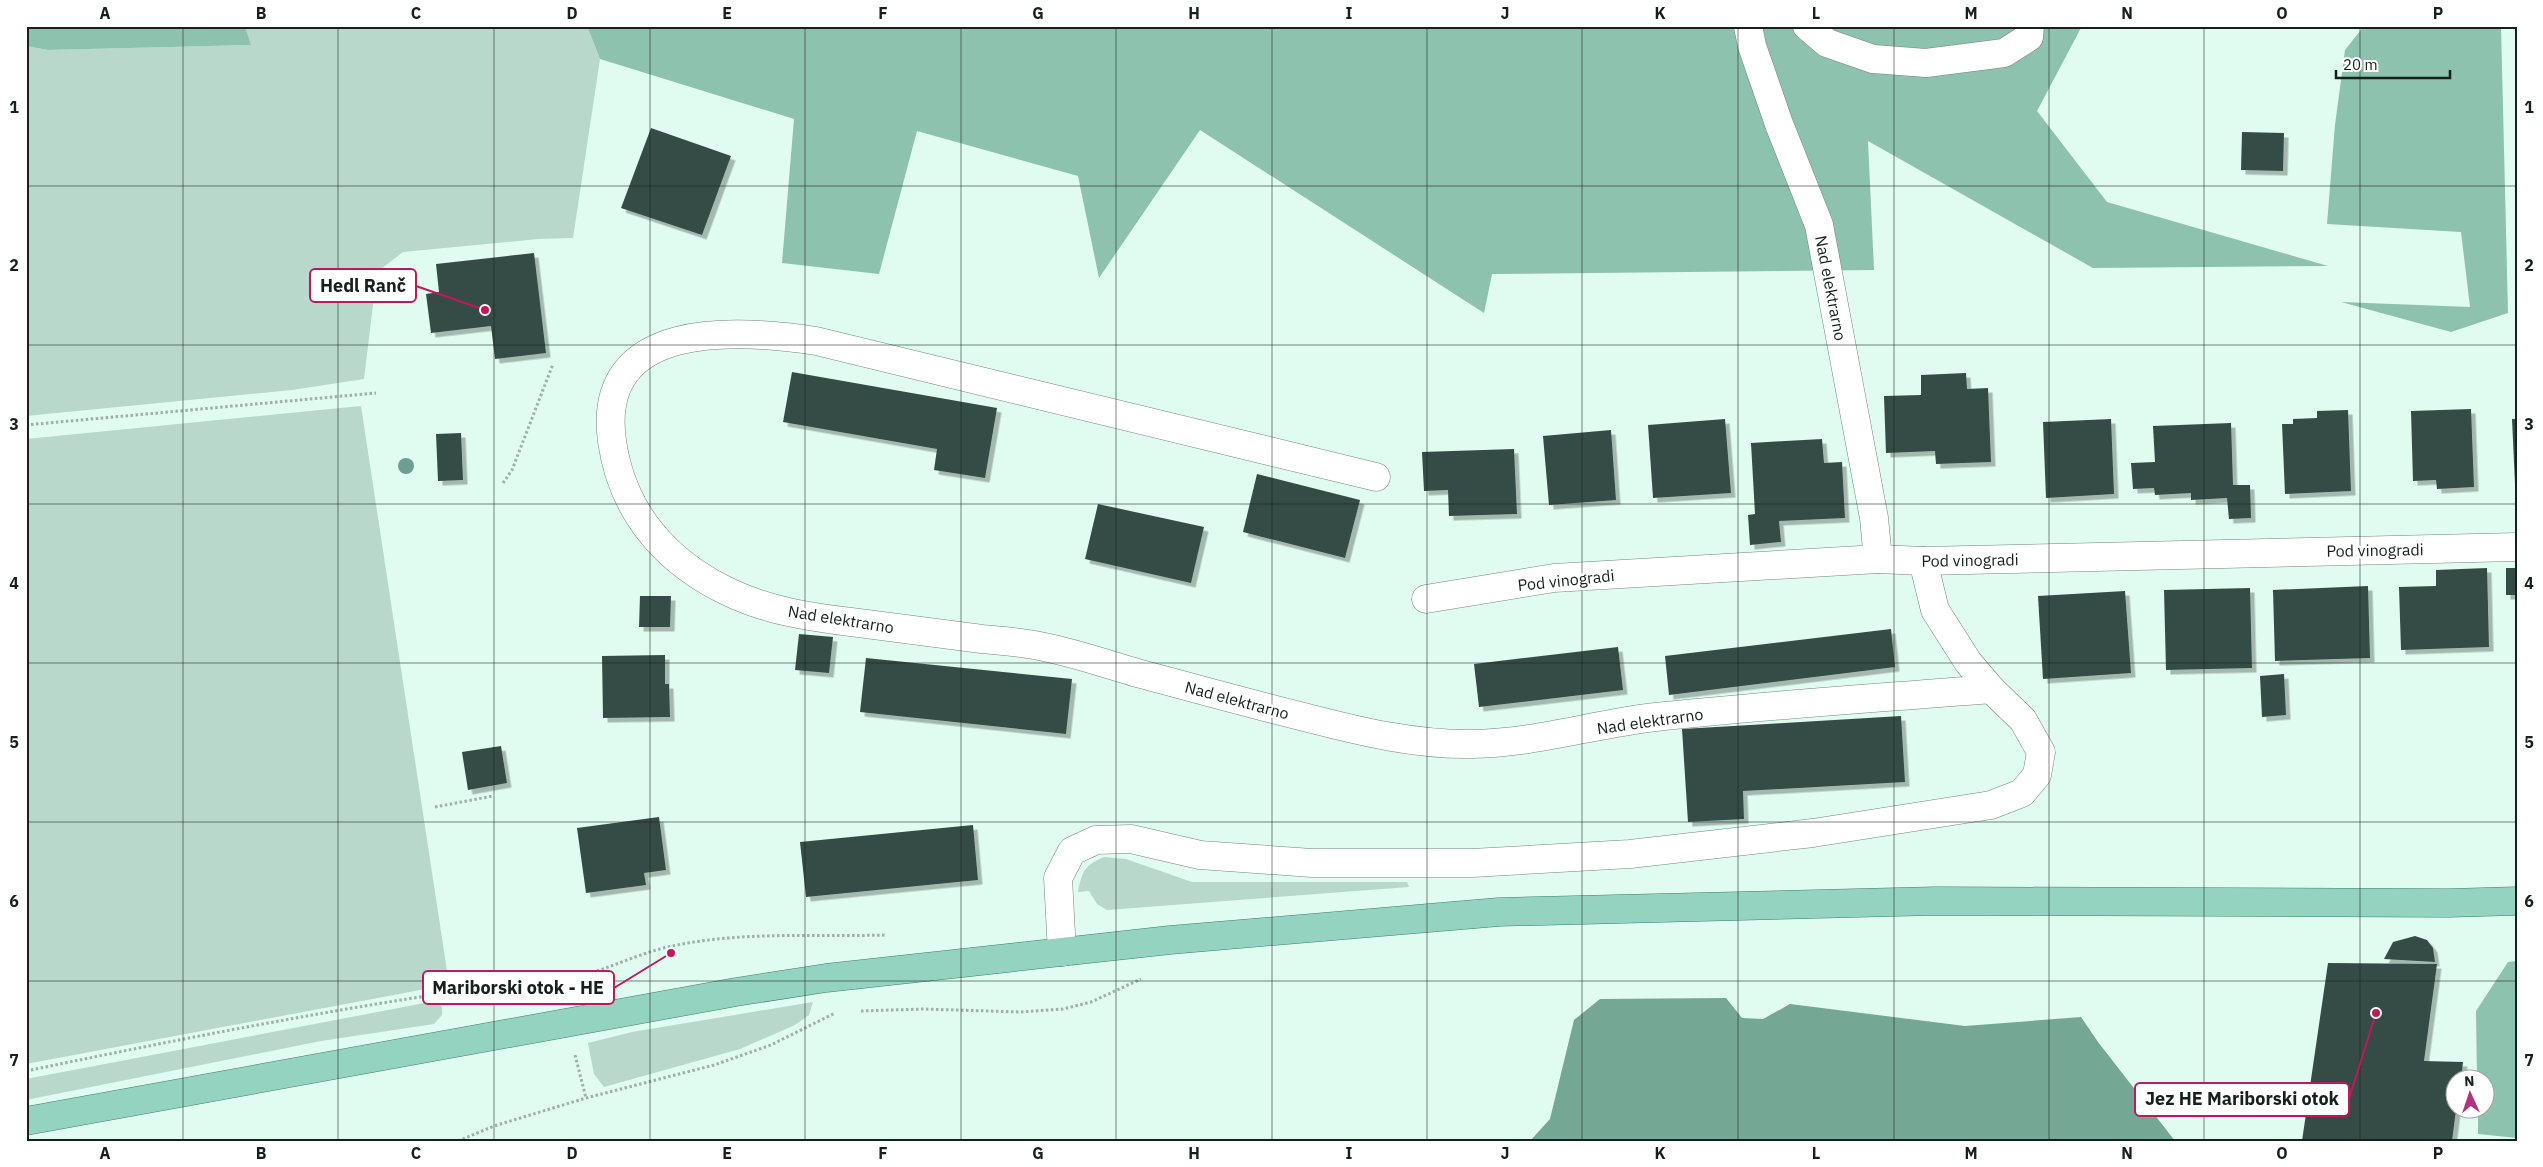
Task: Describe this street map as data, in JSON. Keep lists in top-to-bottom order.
{
  "streets": {
    "street": ["Nad elektrarno", "Pod vinogradi"]
  },
  "crossings": [
    ["Nad elektrarno", "Pod vinogradi"]
  ],
  "places": ["Hedl Ranč", "Mariborski otok - HE", "Jez HE Mariborski otok"],
  "scale_bar": "20 m",
  "north": "top",
  "grid": {
    "columns": [
      "A",
      "B",
      "C",
      "D",
      "E",
      "F",
      "G",
      "H",
      "I",
      "J",
      "K",
      "L",
      "M",
      "N",
      "O",
      "P"
    ],
    "rows": [
      "1",
      "2",
      "3",
      "4",
      "5",
      "6",
      "7"
    ]
  }
}
